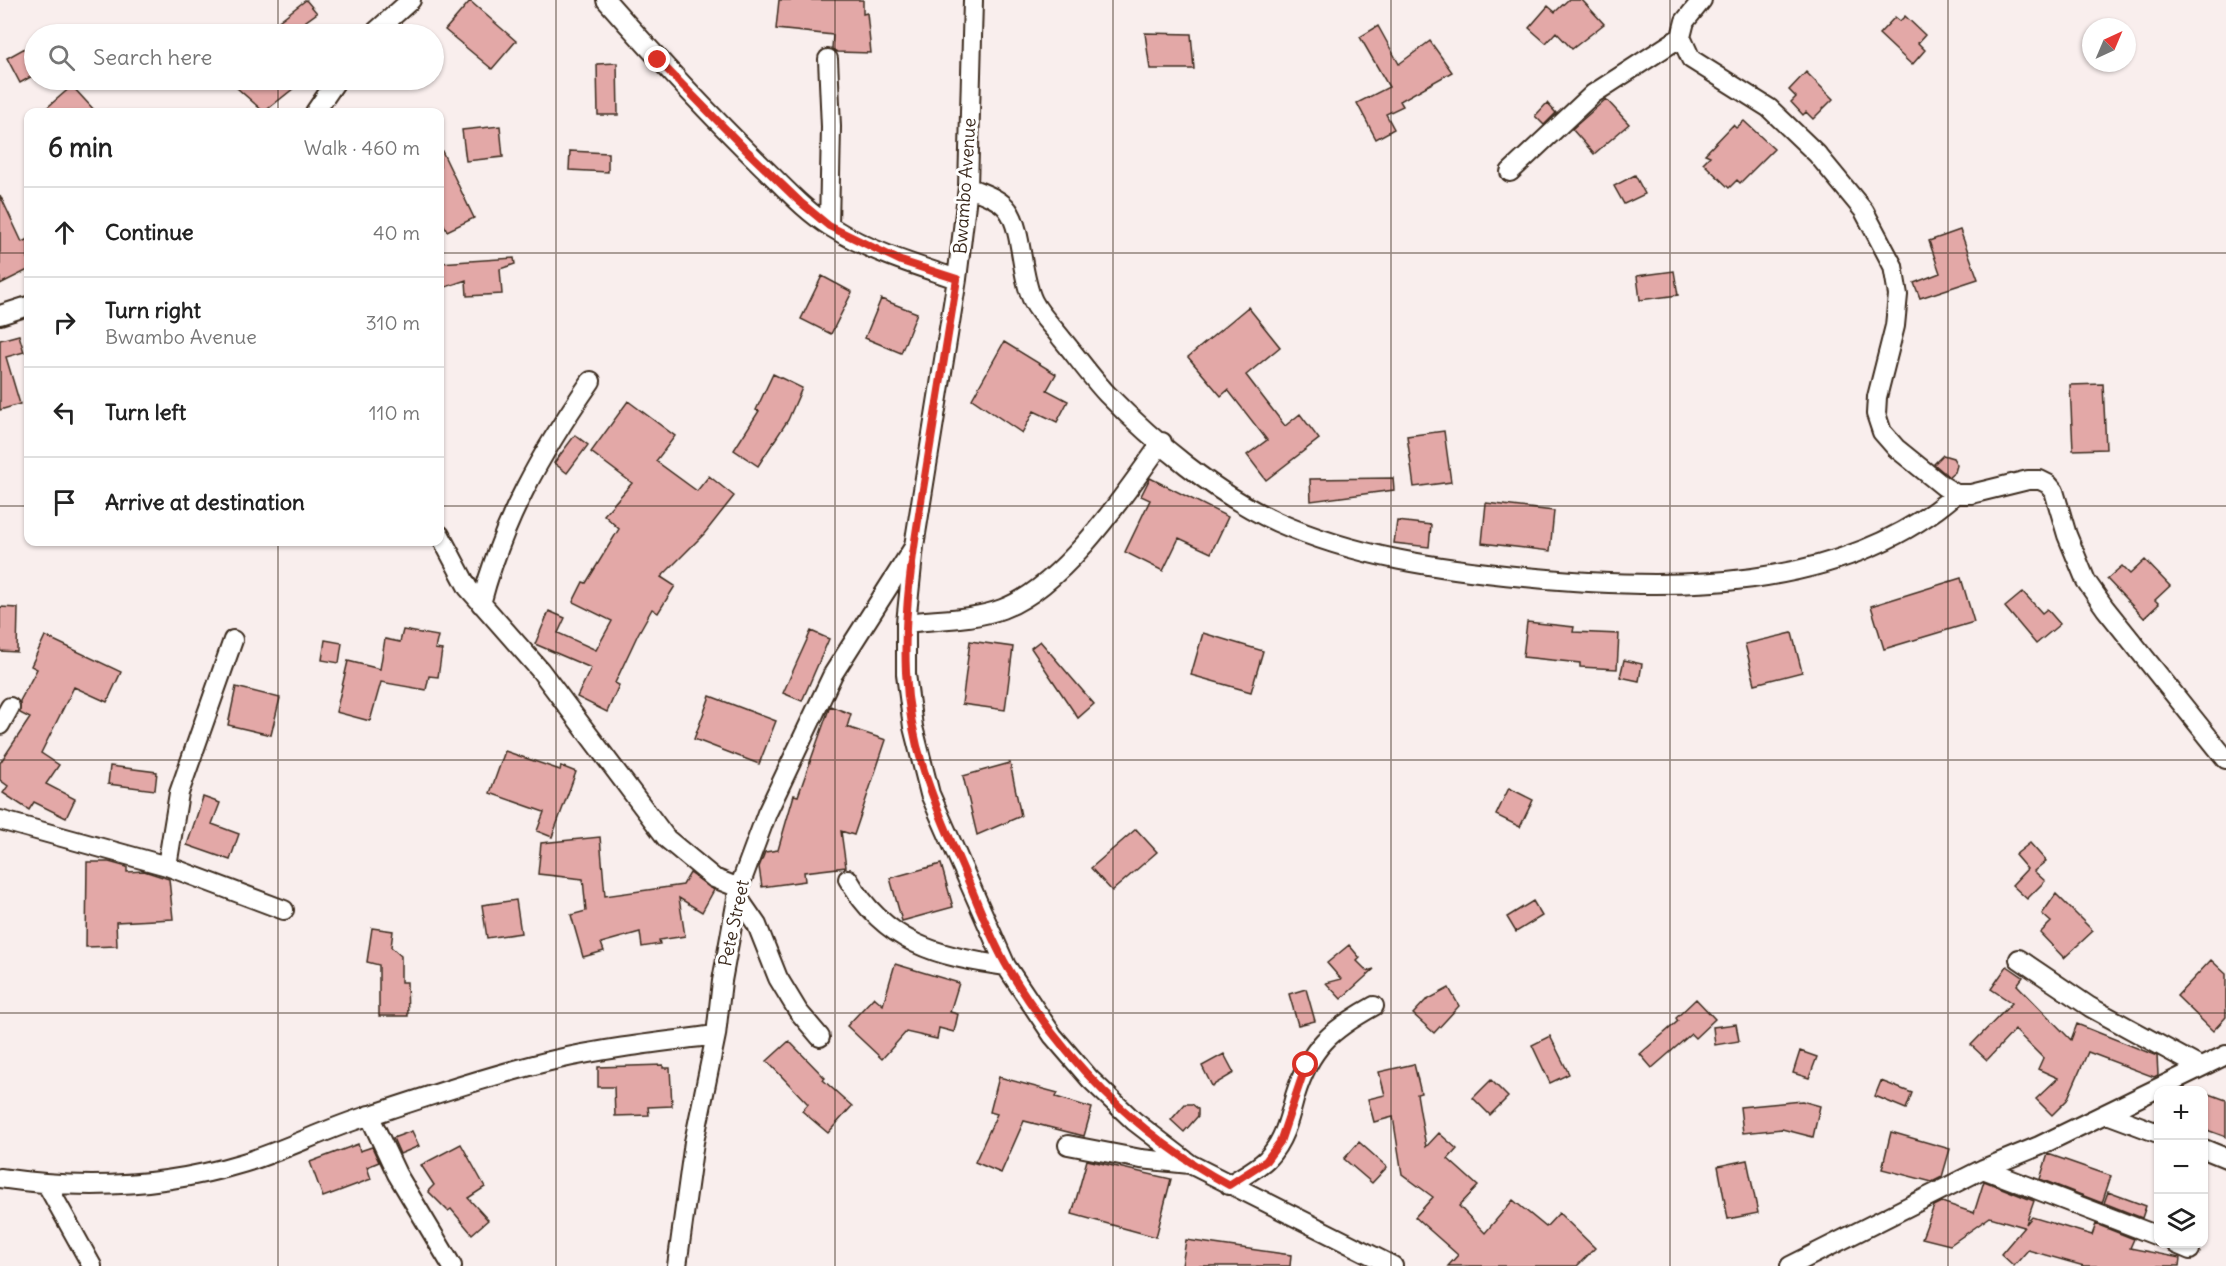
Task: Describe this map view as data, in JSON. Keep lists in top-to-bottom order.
{
  "streets": {
    "street": ["Bwambo Avenue", "Pete Street"]
  },
  "crossings": [
    ["Bwambo Avenue", "Pete Street"]
  ],
  "north": "top right",
  "page": {
    "search": "Search here",
    "heading": ["6 min", "Walk · 460 m"],
    "list": [
      ["Continue", "40 m"],
      ["Turn right", "Bwambo Avenue", "310 m"],
      ["Turn left", "110 m"],
      "Arrive at destination"
    ],
    "map_buttons": ["+", "−"]
  }
}
